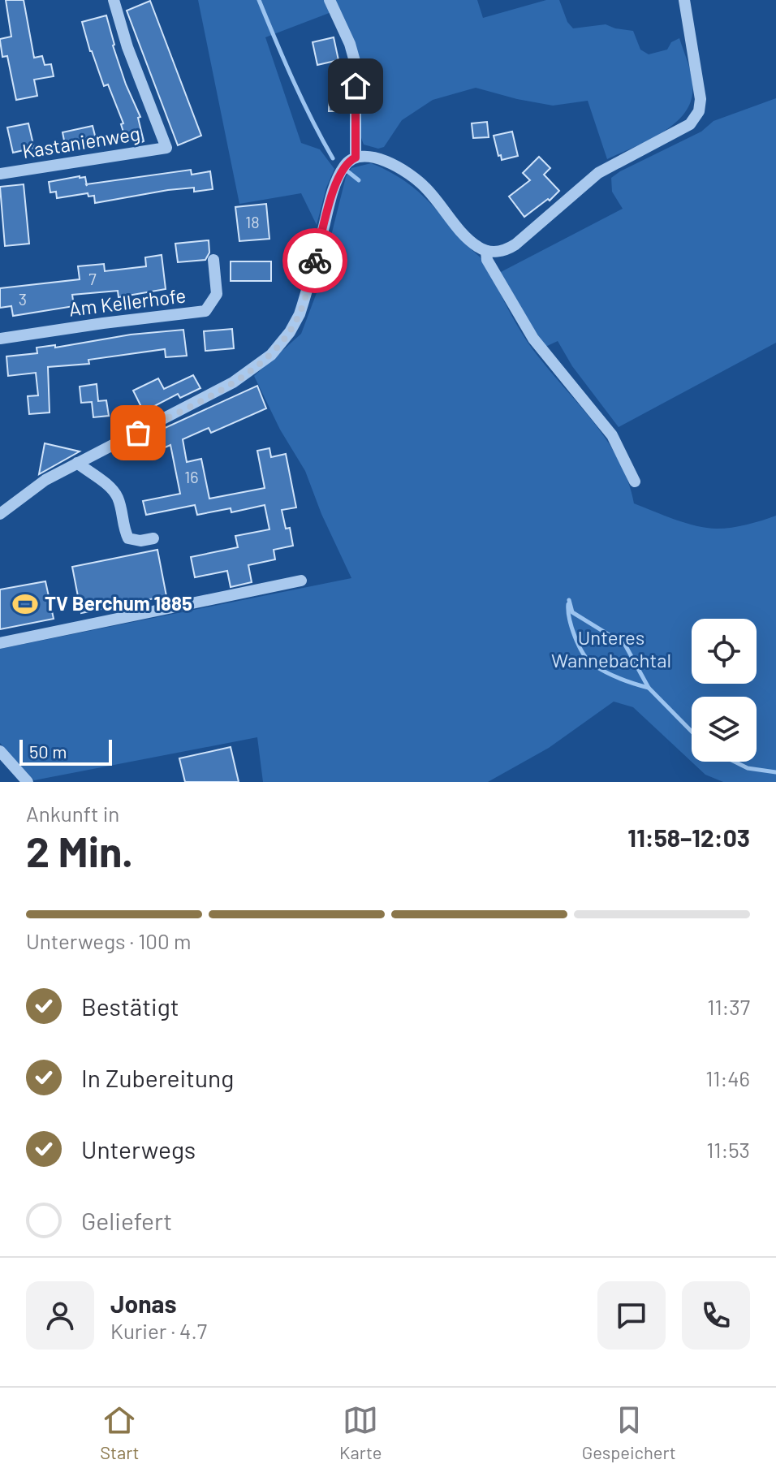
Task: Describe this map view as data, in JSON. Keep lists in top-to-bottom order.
{
  "streets": {
    "street": ["Kastanienweg", "Am Kellerhofe"]
  },
  "parks": ["Unteres Wannebachtal"],
  "places": {
    "sports": ["TV Berchum 1885"]
  },
  "house_numbers": [
    "18",
    "7",
    "3",
    "16"
  ],
  "scale_bar": "50 m",
  "page": {
    "scale": "50 m",
    "heading": ["2 Min.", "Ankunft in", "11:58–12:03"],
    "panel": ["Jonas", "Kurier · 4.7"],
    "bar": "Unterwegs · 100 m",
    "list": [
      ["Bestätigt", "11:37"],
      ["In Zubereitung", "11:46"],
      ["Unterwegs", "11:53"],
      "Geliefert"
    ],
    "tabs": ["Start", "Karte", "Gespeichert"]
  }
}
